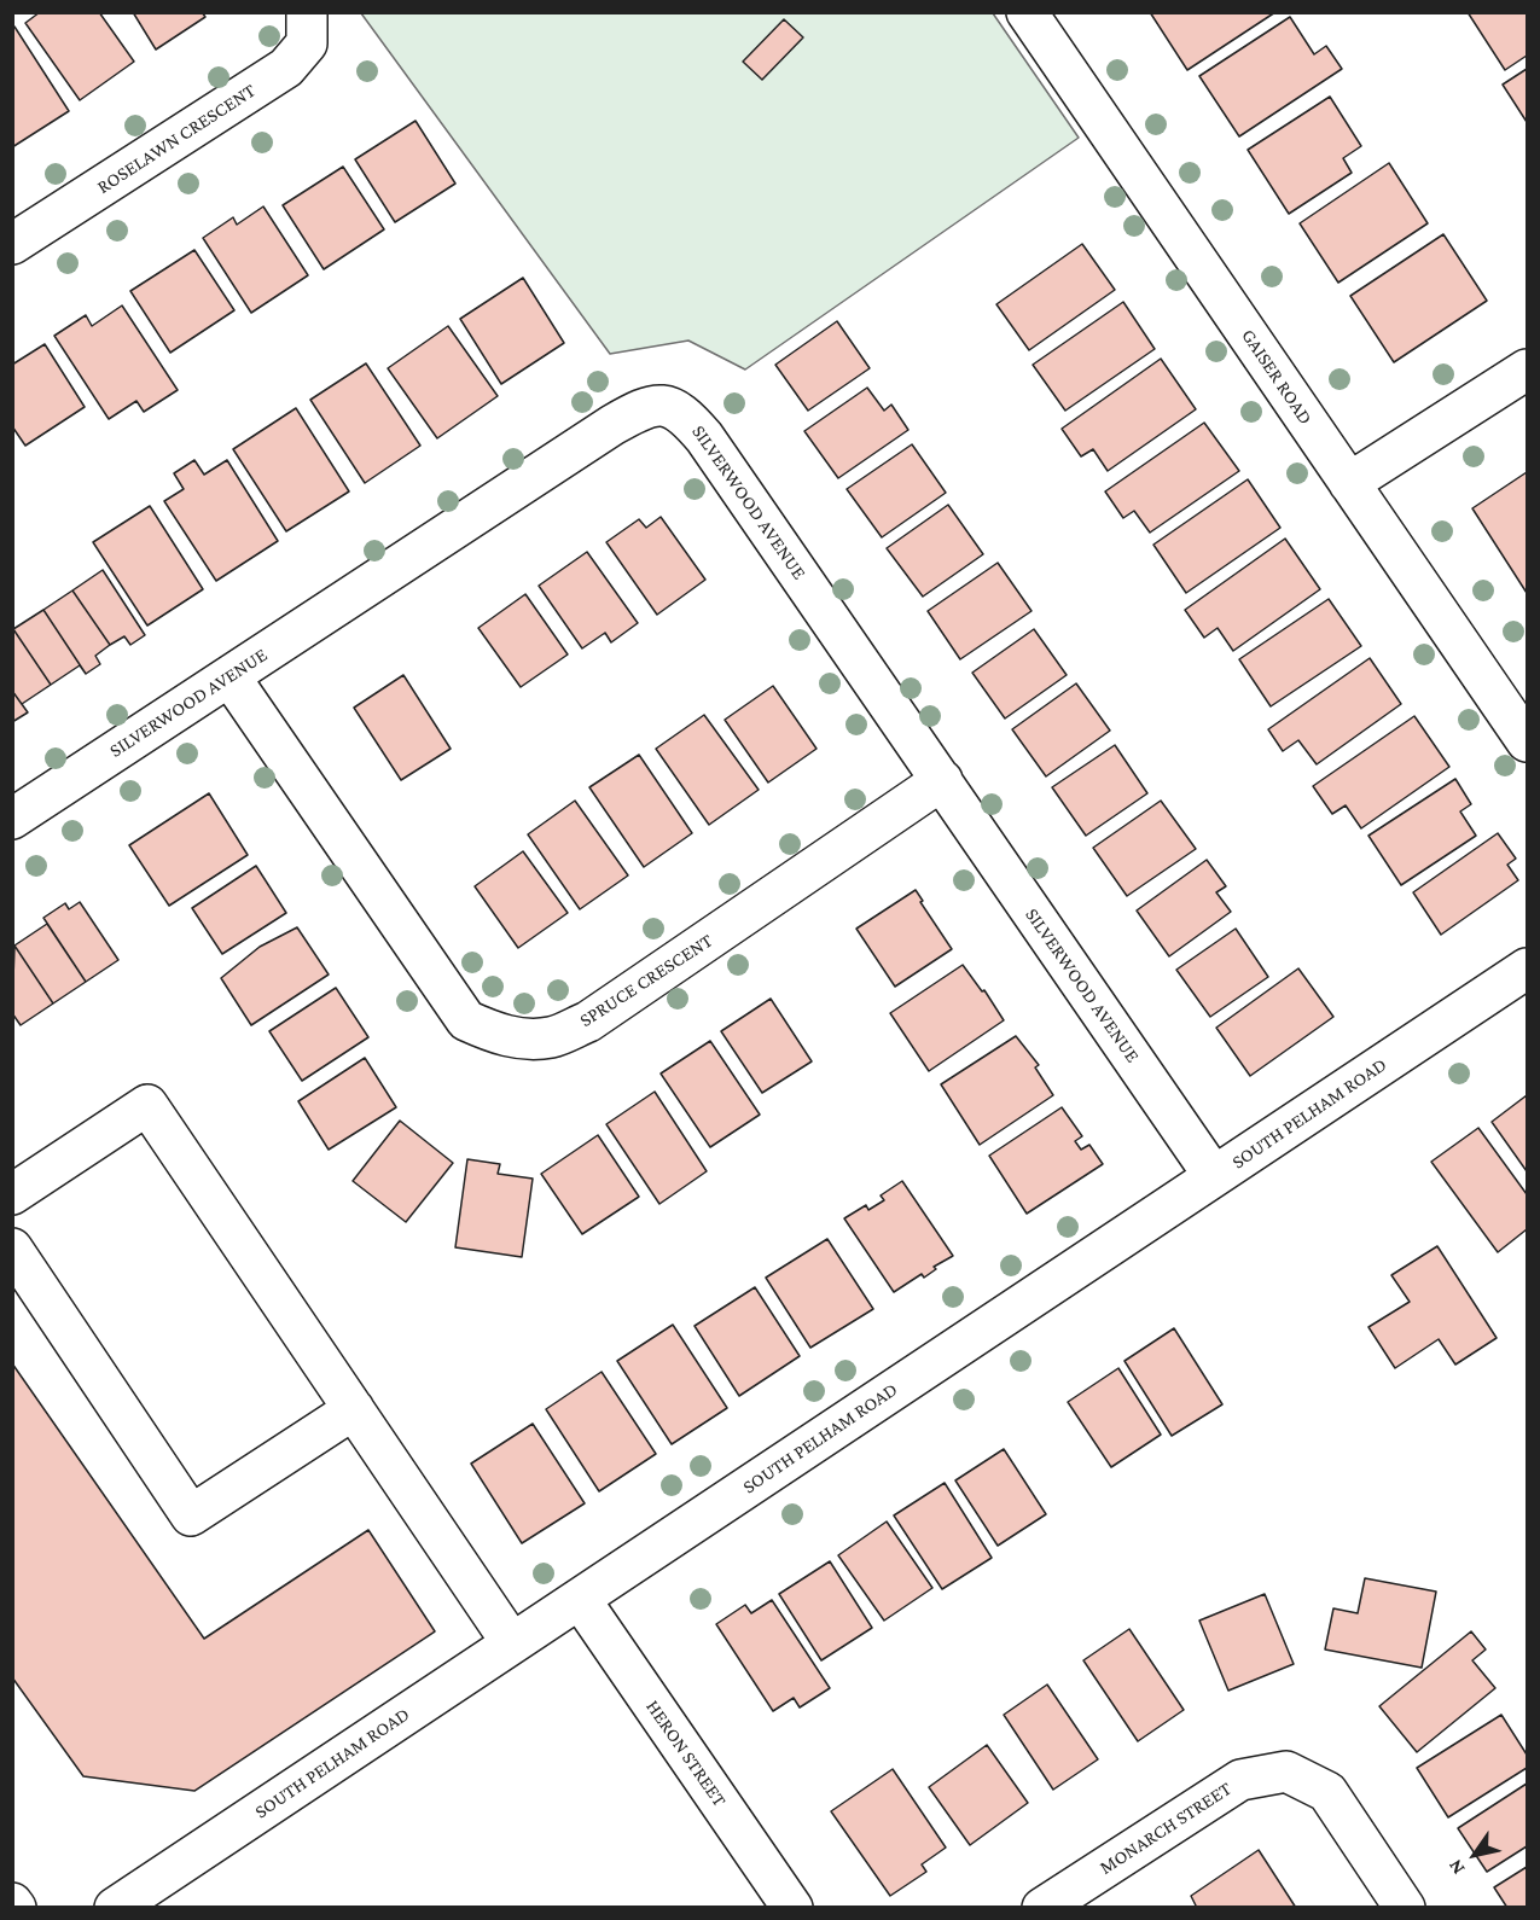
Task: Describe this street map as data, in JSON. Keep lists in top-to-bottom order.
{
  "streets": {
    "street": [
      "ROSELAWN CRESCENT",
      "GAISER ROAD",
      "SILVERWOOD AVENUE",
      "SPRUCE CRESCENT",
      "SOUTH PELHAM ROAD",
      "HERON STREET",
      "MONARCH STREET"
    ]
  },
  "crossings": [
    ["SILVERWOOD AVENUE", "SPRUCE CRESCENT"],
    ["SILVERWOOD AVENUE", "SOUTH PELHAM ROAD"],
    ["SOUTH PELHAM ROAD", "HERON STREET"]
  ],
  "north": "bottom left"
}
